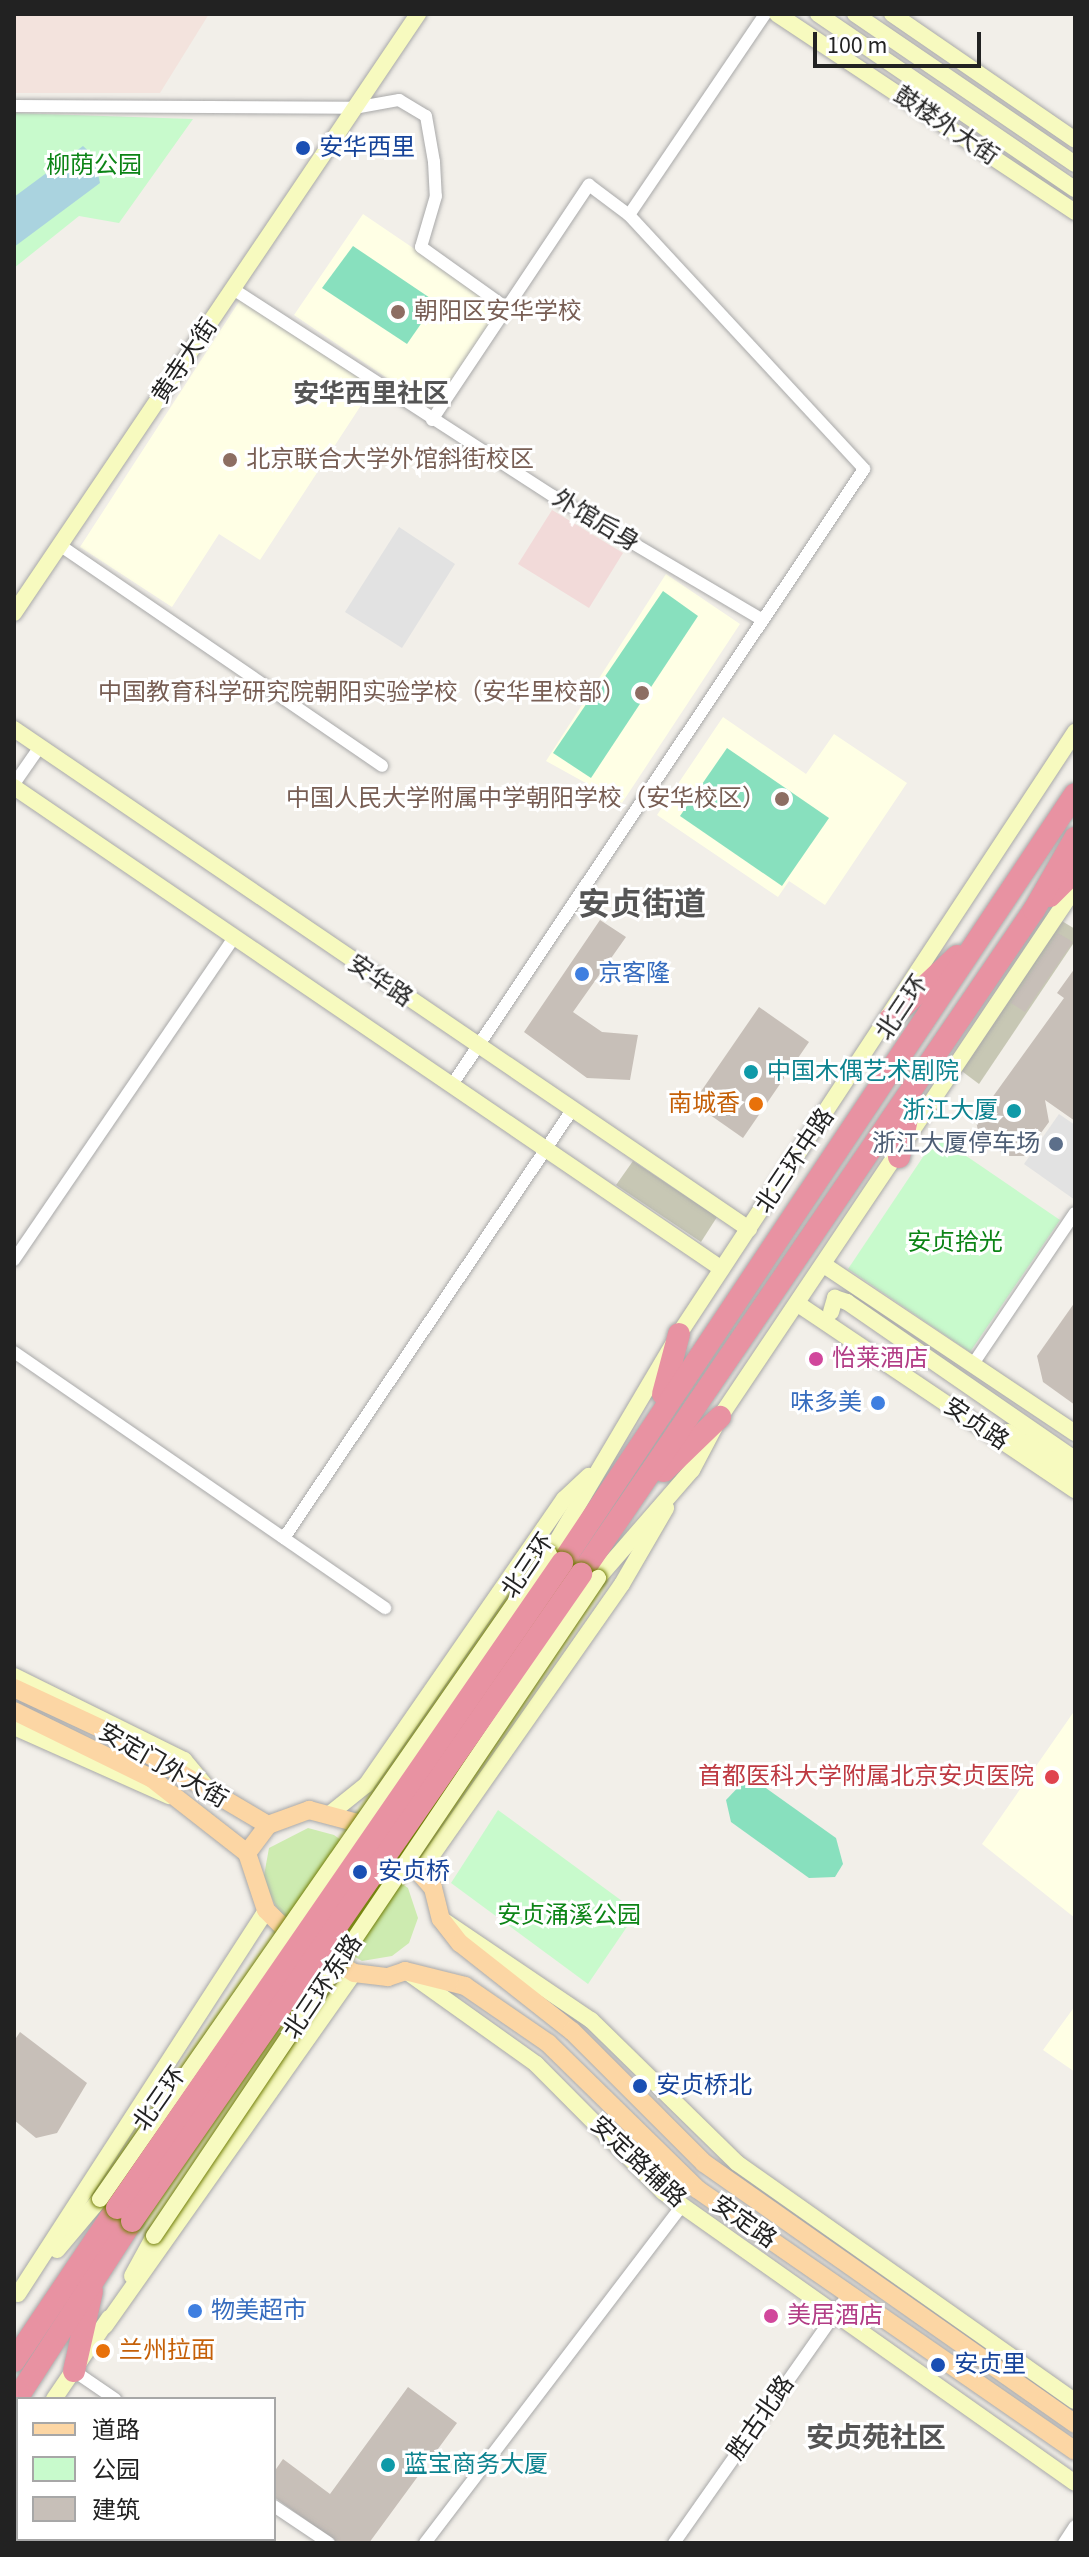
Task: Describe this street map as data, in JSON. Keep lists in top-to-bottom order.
{
  "streets": {
    "highway": ["北三环"],
    "main road": ["安定门外大街", "安定路"],
    "street": [
      "鼓楼外大街",
      "黄寺大街",
      "外馆后身",
      "安华路",
      "北三环中路",
      "安贞路",
      "北三环东路",
      "安定路辅路",
      "胜古北路"
    ]
  },
  "crossings": [
    ["黄寺大街", "外馆后身"],
    ["安华路", "北三环中路"],
    ["北三环", "北三环中路"],
    ["北三环", "北三环东路"],
    ["北三环中路", "北三环东路"],
    ["安定路辅路", "安定路"],
    ["安定路辅路", "胜古北路"],
    ["安定路", "胜古北路"]
  ],
  "districts": ["安华西里社区", "安贞街道", "安贞苑社区"],
  "parks": ["柳荫公园", "安贞拾光", "安贞涌溪公园"],
  "places": [
    "安华西里",
    "朝阳区安华学校",
    "北京联合大学外馆斜街校区",
    "中国教育科学研究院朝阳实验学校（安华里校部）",
    "中国人民大学附属中学朝阳学校（安华校区）",
    "京客隆",
    "中国木偶艺术剧院",
    "南城香",
    "浙江大厦",
    "浙江大厦停车场",
    "怡莱酒店",
    "味多美",
    "首都医科大学附属北京安贞医院",
    "安贞桥",
    "安贞桥北",
    "物美超市",
    "美居酒店",
    "兰州拉面",
    "安贞里",
    "蓝宝商务大厦"
  ],
  "legend": ["道路", "公园", "建筑"],
  "scale_bar": "100 m"
}
